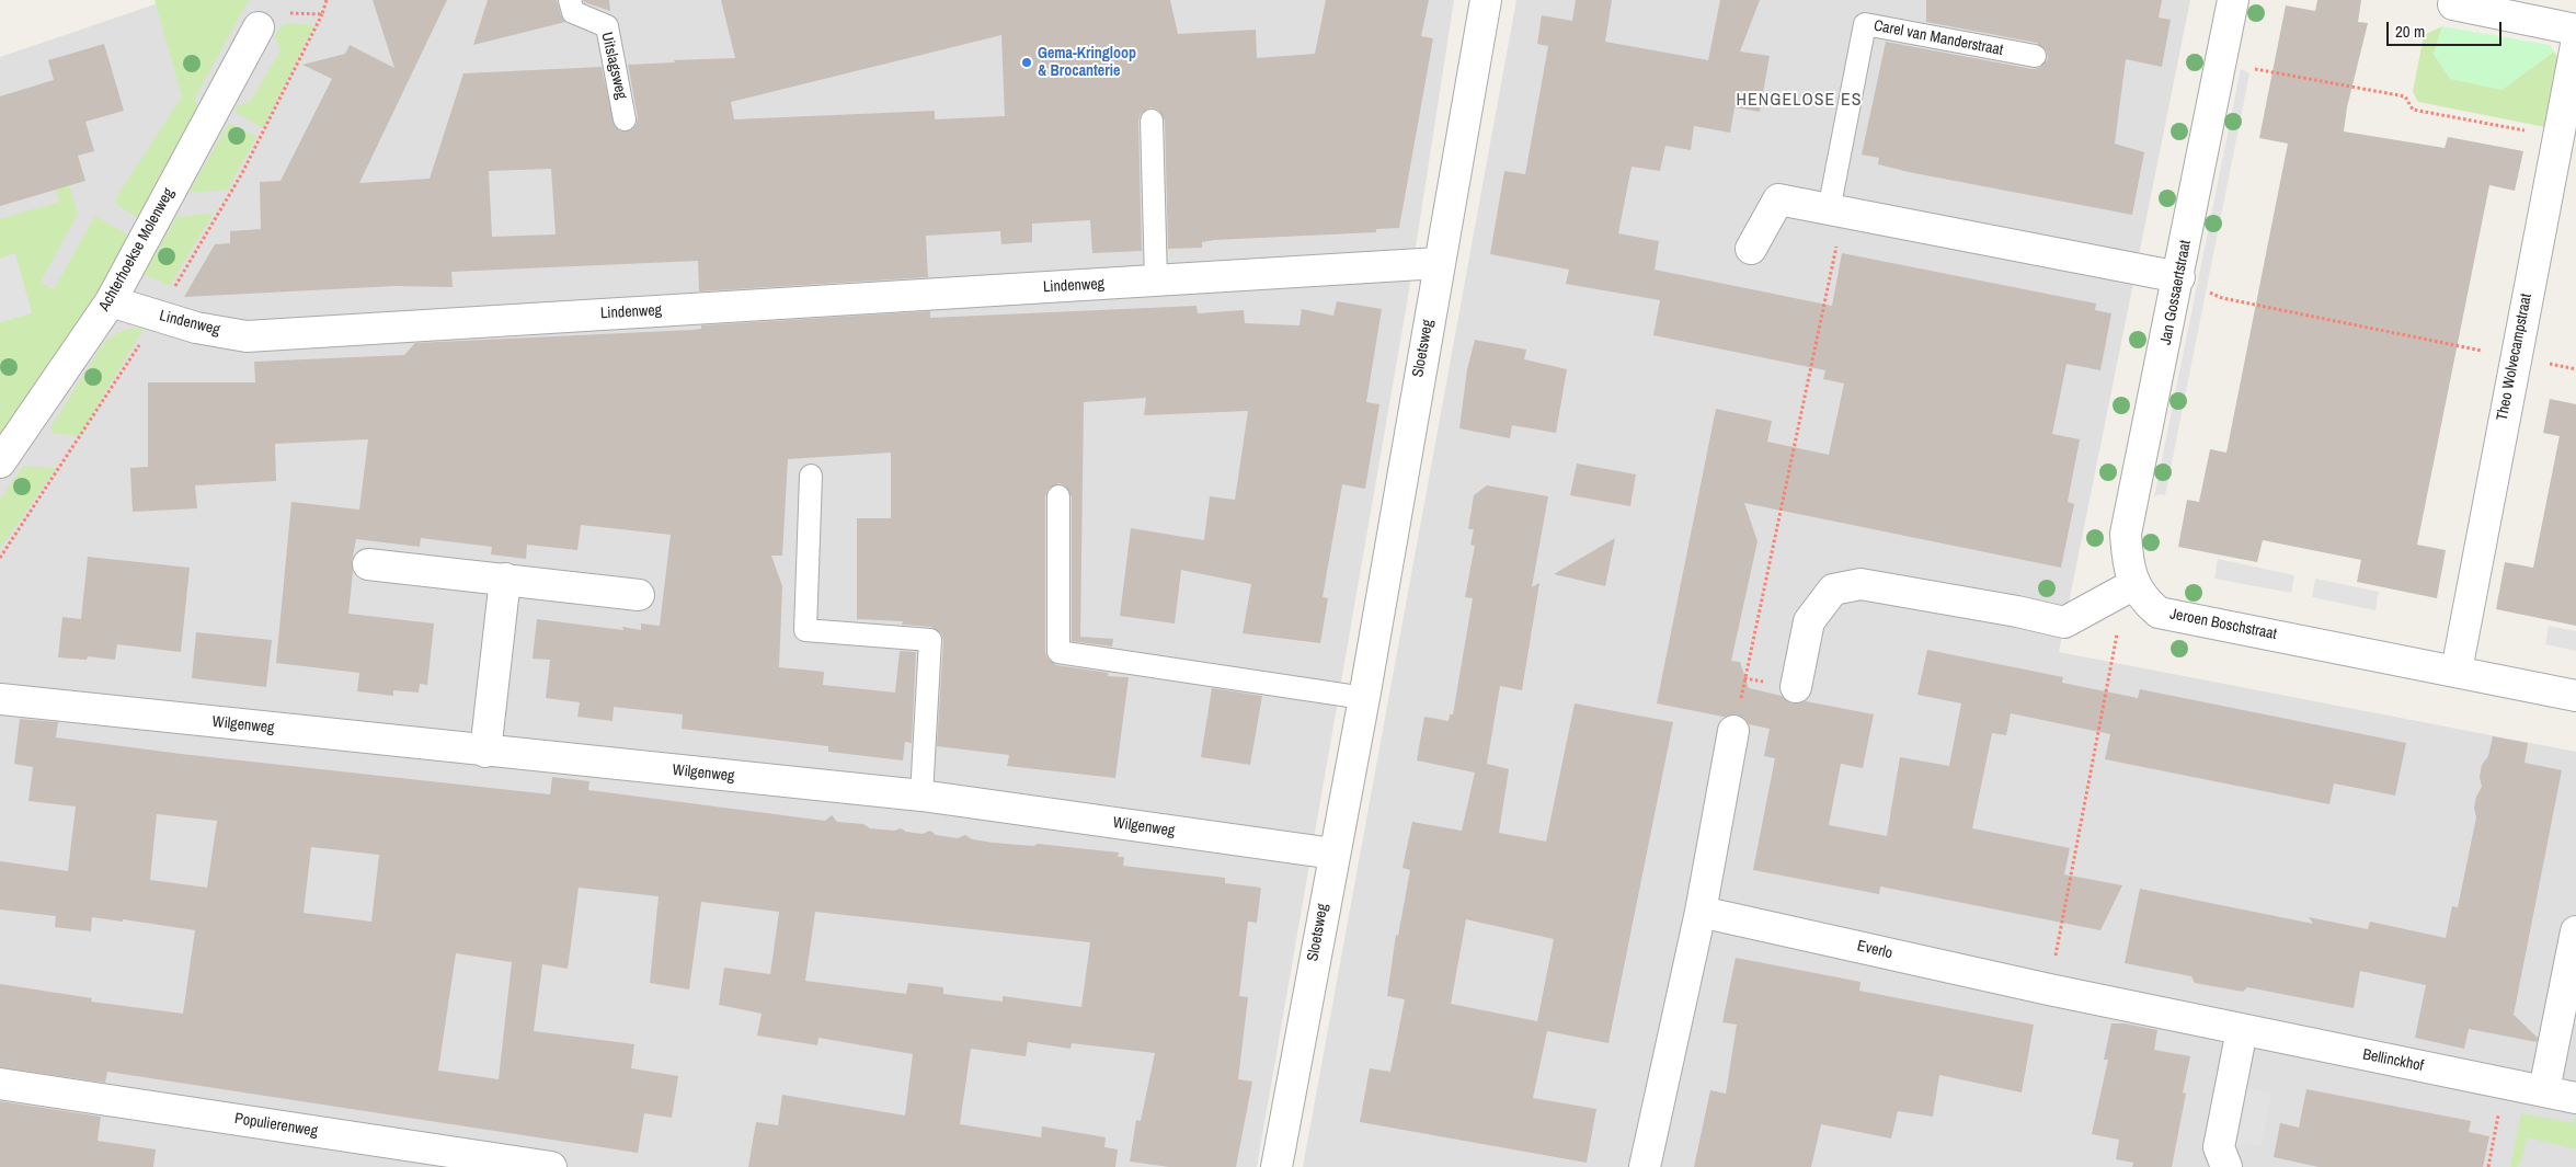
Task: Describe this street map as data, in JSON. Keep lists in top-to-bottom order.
{
  "streets": {
    "street": [
      "Achterhoekse Molenweg",
      "Lindenweg",
      "Jan Gossaertstraat",
      "Sloetsweg",
      "Theo Wolvecampstraat",
      "Jeroen Boschstraat",
      "Wilgenweg",
      "Everlo",
      "Bellinckhof",
      "Populierenweg"
    ],
    "lane": ["Carel van Manderstraat", "Uitslagsweg"]
  },
  "crossings": [
    ["Achterhoekse Molenweg", "Lindenweg"],
    ["Lindenweg", "Sloetsweg"],
    ["Jan Gossaertstraat", "Jeroen Boschstraat"],
    ["Sloetsweg", "Wilgenweg"],
    ["Theo Wolvecampstraat", "Jeroen Boschstraat"],
    ["Everlo", "Bellinckhof"]
  ],
  "districts": ["HENGELOSE ES"],
  "places": ["Gema-Kringloop & Brocanterie"],
  "scale_bar": "20 m"
}
